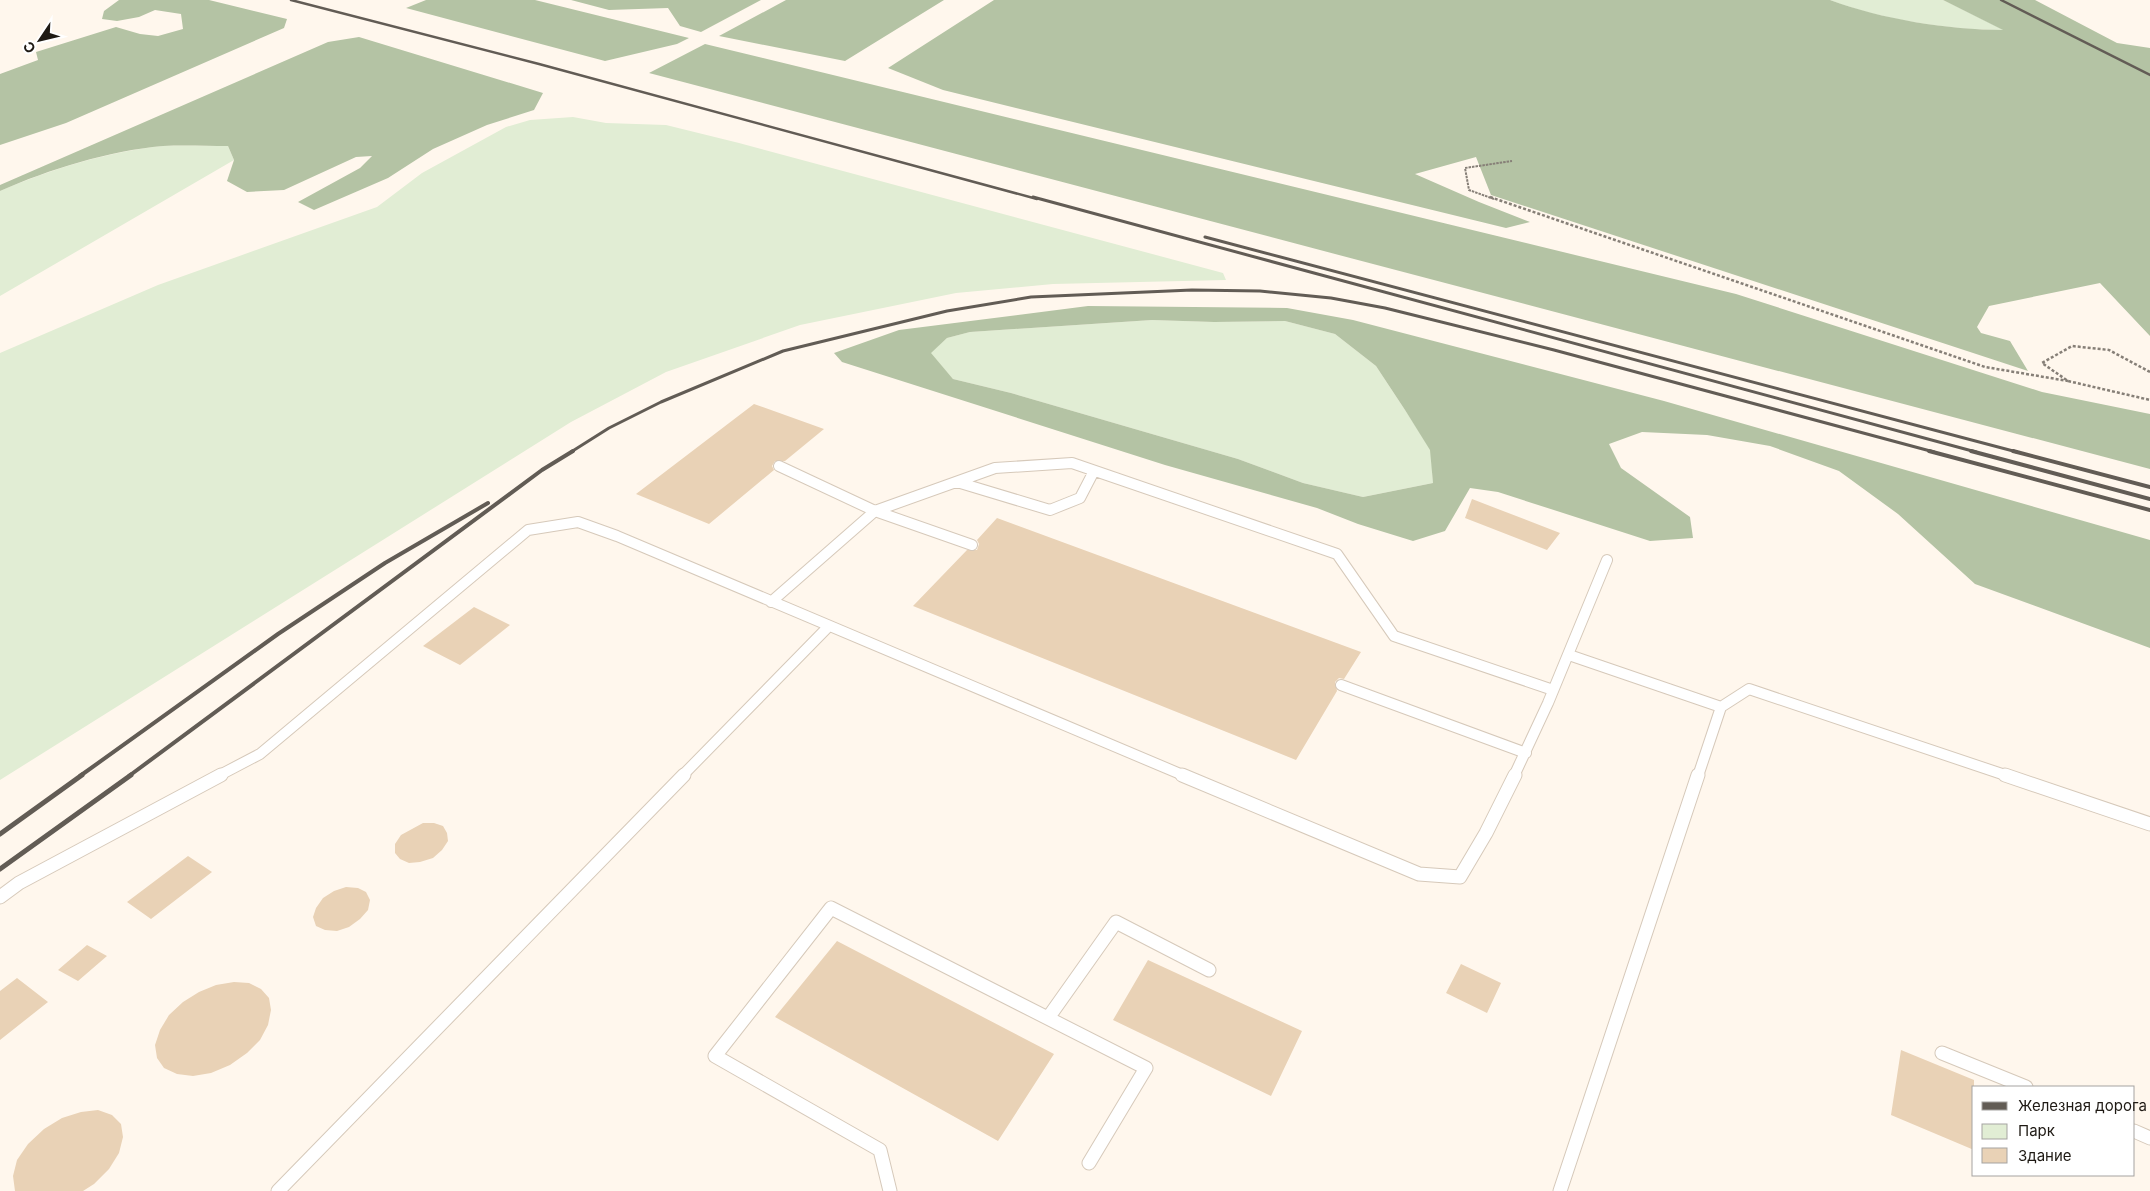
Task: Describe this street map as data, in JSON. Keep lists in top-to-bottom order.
{
  "legend": ["Железная дорога", "Парк", "Здание"],
  "north": "bottom left"
}
